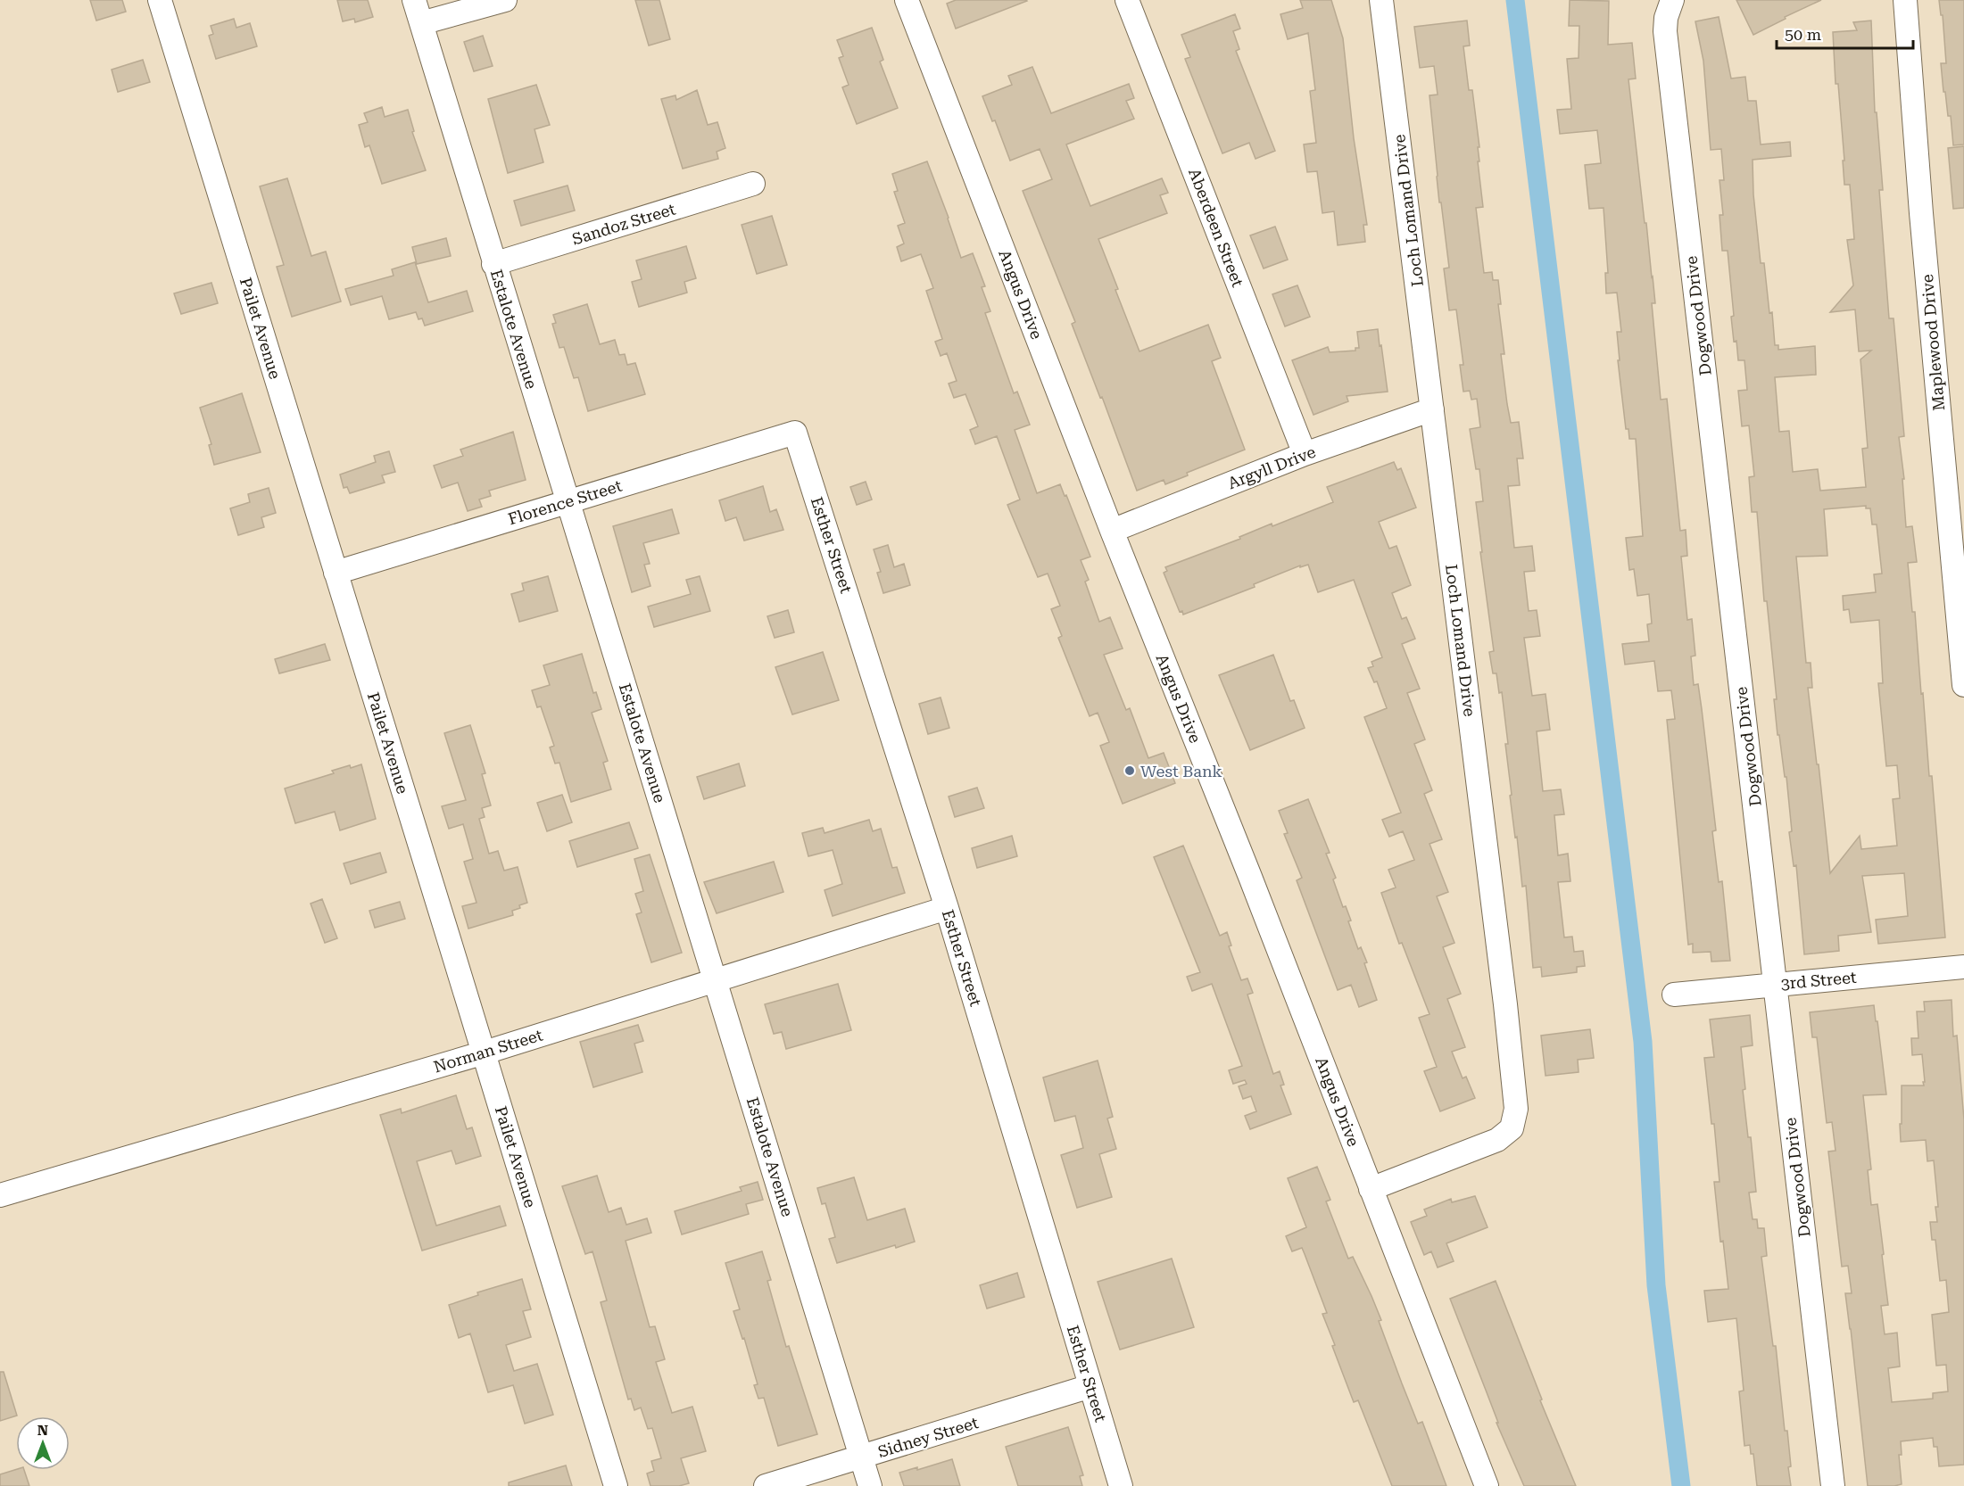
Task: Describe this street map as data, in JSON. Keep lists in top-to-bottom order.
{
  "streets": {
    "street": [
      "Loch Lomand Drive",
      "Sandoz Street",
      "Aberdeen Street",
      "Angus Drive",
      "Dogwood Drive",
      "Pailet Avenue",
      "Estalote Avenue",
      "Maplewood Drive",
      "Argyll Drive",
      "Florence Street",
      "Esther Street",
      "3rd Street",
      "Norman Street",
      "Sidney Street"
    ]
  },
  "crossings": [
    ["Loch Lomand Drive", "Angus Drive"],
    ["Loch Lomand Drive", "Argyll Drive"],
    ["Sandoz Street", "Estalote Avenue"],
    ["Aberdeen Street", "Argyll Drive"],
    ["Angus Drive", "Argyll Drive"],
    ["Dogwood Drive", "3rd Street"],
    ["Pailet Avenue", "Florence Street"],
    ["Pailet Avenue", "Norman Street"],
    ["Estalote Avenue", "Florence Street"],
    ["Estalote Avenue", "Norman Street"],
    ["Estalote Avenue", "Sidney Street"],
    ["Florence Street", "Esther Street"],
    ["Esther Street", "Norman Street"],
    ["Esther Street", "Sidney Street"]
  ],
  "places": ["West Bank"],
  "scale_bar": "50 m",
  "north": "top"
}
